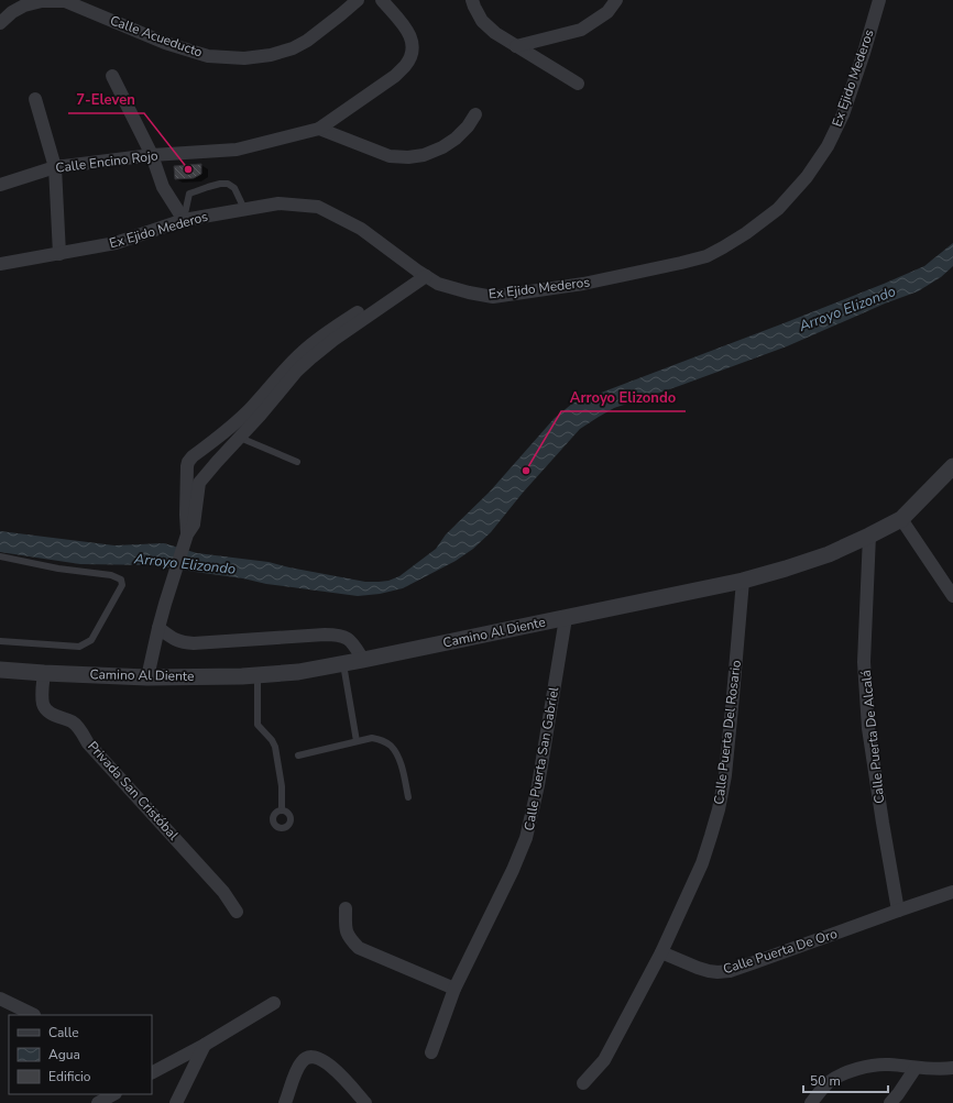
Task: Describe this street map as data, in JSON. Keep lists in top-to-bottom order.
{
  "streets": {
    "street": [
      "Calle Acueducto",
      "Ex Ejido Mederos",
      "Calle Encino Rojo",
      "Camino Al Diente",
      "Calle Puerta Del Rosario",
      "Calle Puerta De Alcalá",
      "Calle Puerta San Gabriel",
      "Privada San Cristóbal",
      "Calle Puerta De Oro"
    ]
  },
  "crossings": [
    ["Camino Al Diente", "Calle Puerta Del Rosario"],
    ["Camino Al Diente", "Calle Puerta De Alcalá"],
    ["Camino Al Diente", "Calle Puerta San Gabriel"],
    ["Camino Al Diente", "Privada San Cristóbal"],
    ["Calle Puerta Del Rosario", "Calle Puerta De Oro"],
    ["Calle Puerta De Alcalá", "Calle Puerta De Oro"]
  ],
  "water": ["Arroyo Elizondo"],
  "places": ["7-Eleven", "Arroyo Elizondo"],
  "legend": ["Calle", "Agua", "Edificio"],
  "scale_bar": "50 m"
}
